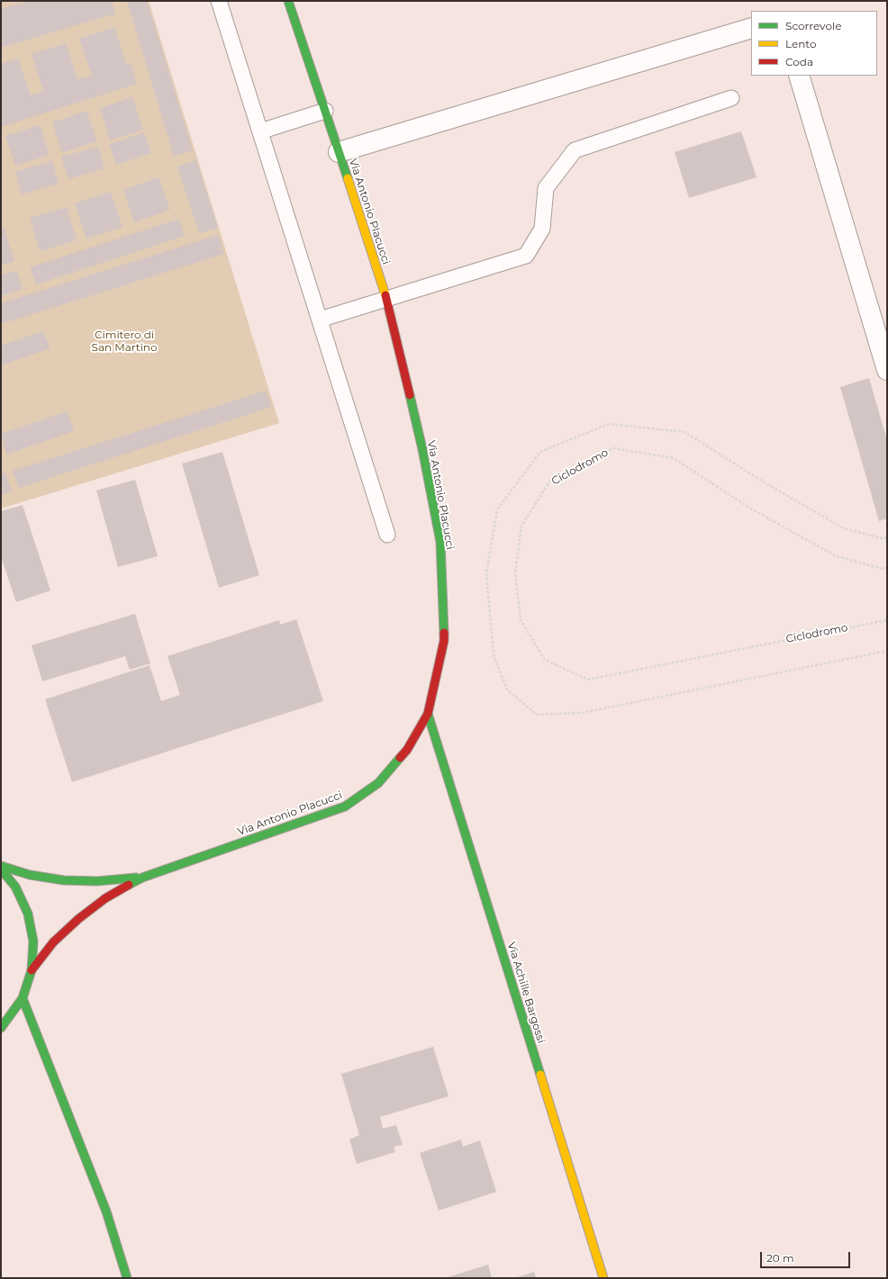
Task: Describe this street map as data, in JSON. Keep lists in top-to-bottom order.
{
  "streets": {
    "main road": ["Via Antonio Placucci", "Via Achille Bargossi"],
    "path": ["Ciclodromo"]
  },
  "crossings": [
    ["Via Antonio Placucci", "Via Achille Bargossi"]
  ],
  "parks": ["Cimitero di San Martino"],
  "legend": ["Scorrevole", "Lento", "Coda"],
  "scale_bar": "20 m"
}
